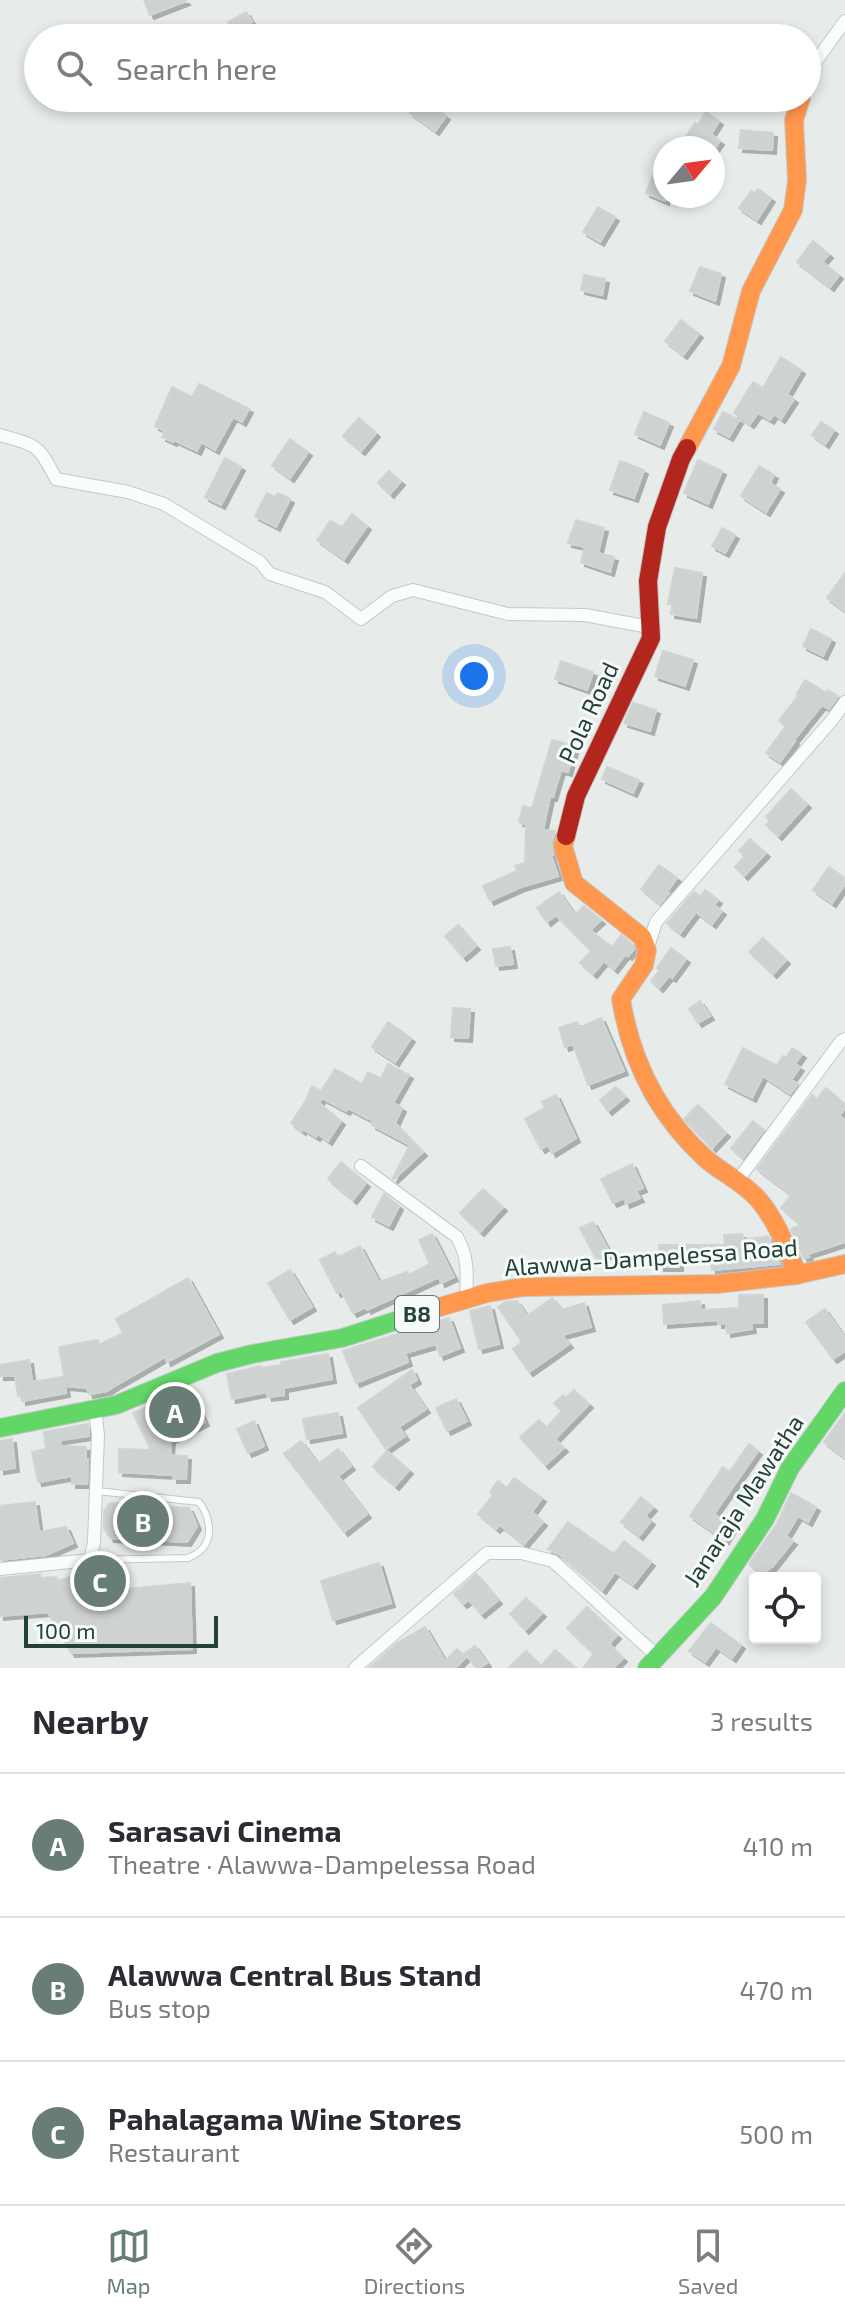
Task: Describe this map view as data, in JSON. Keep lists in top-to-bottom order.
{
  "streets": {
    "street": [
      "Pola Road",
      "Alawwa-Dampelessa Road",
      "B8",
      "Janaraja Mawatha"
    ]
  },
  "scale_bar": "100 m",
  "north": "top right",
  "page": {
    "search": "Search here",
    "pins": ["A", "B", "C"],
    "scale": "100 m",
    "heading": ["Nearby", "3 results"],
    "list": [
      {
        "mark": "A",
        "name": "Sarasavi Cinema",
        "note": "Theatre · Alawwa-Dampelessa Road",
        "value": "410 m"
      },
      {
        "mark": "B",
        "name": "Alawwa Central Bus Stand",
        "note": "Bus stop",
        "value": "470 m"
      },
      {
        "mark": "C",
        "name": "Pahalagama Wine Stores",
        "note": "Restaurant",
        "value": "500 m"
      }
    ],
    "nav": ["Map", "Directions", "Saved"]
  }
}
